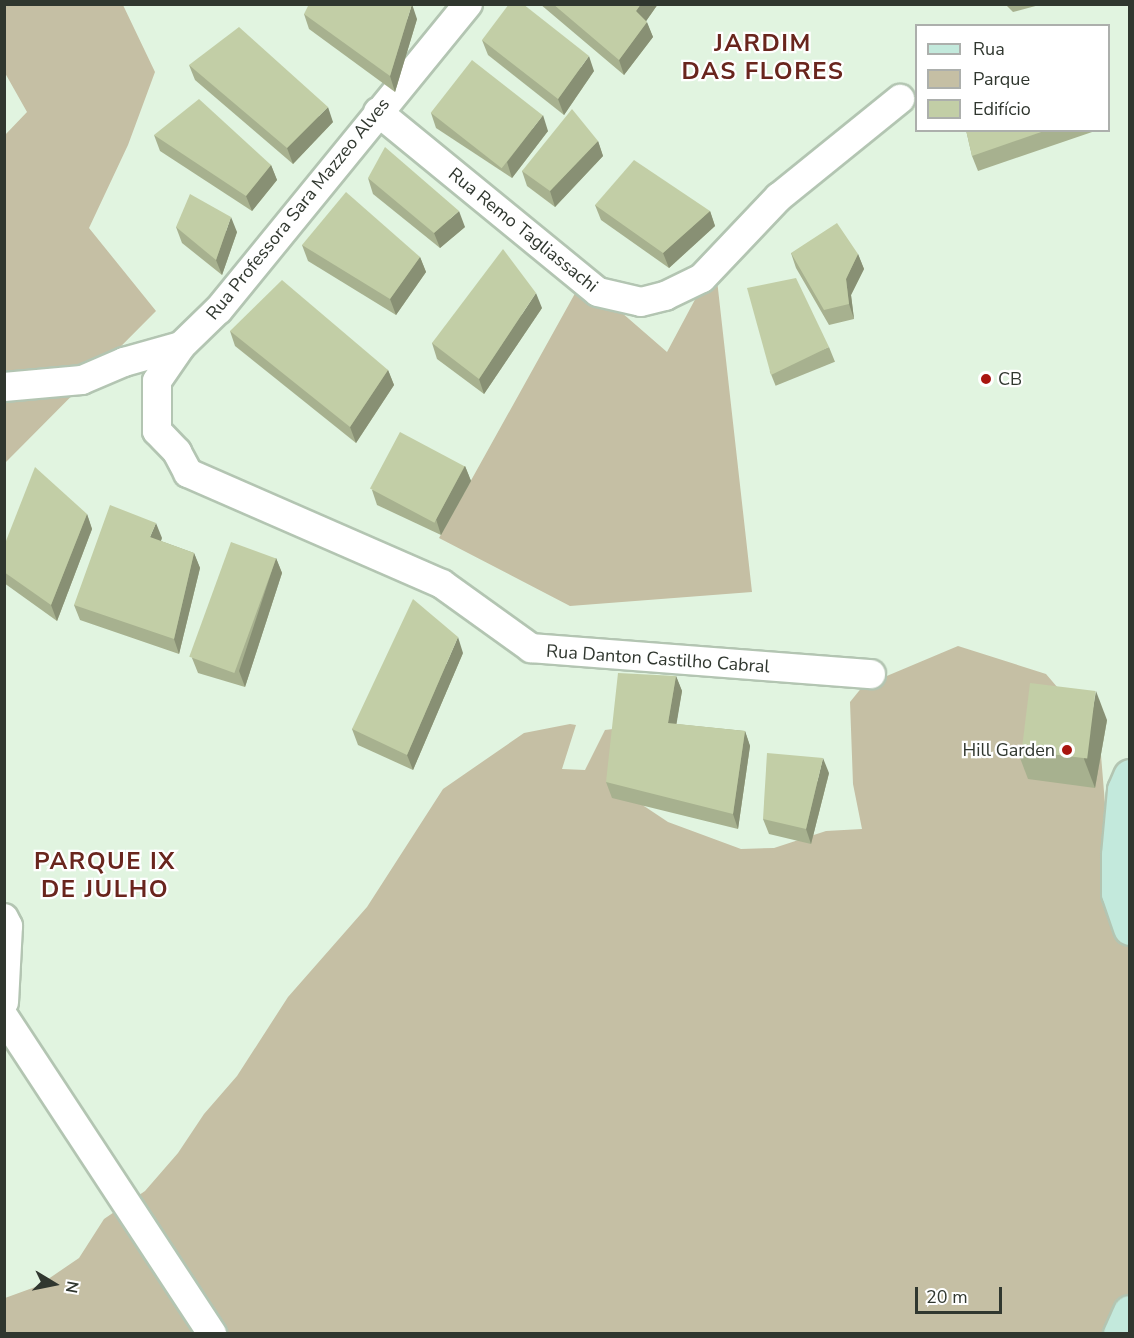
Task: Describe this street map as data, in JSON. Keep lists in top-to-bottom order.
{
  "streets": {
    "street": ["Rua Professora Sara Mazzeo Alves", "Rua Remo Tagliassachi", "Rua Danton Castilho Cabral"]
  },
  "crossings": [
    ["Rua Professora Sara Mazzeo Alves", "Rua Remo Tagliassachi"],
    ["Rua Professora Sara Mazzeo Alves", "Rua Danton Castilho Cabral"]
  ],
  "districts": ["JARDIM DAS FLORES", "PARQUE IX DE JULHO"],
  "places": ["CB", "Hill Garden"],
  "legend": ["Rua", "Parque", "Edifício"],
  "scale_bar": "20 m",
  "north": "right"
}
